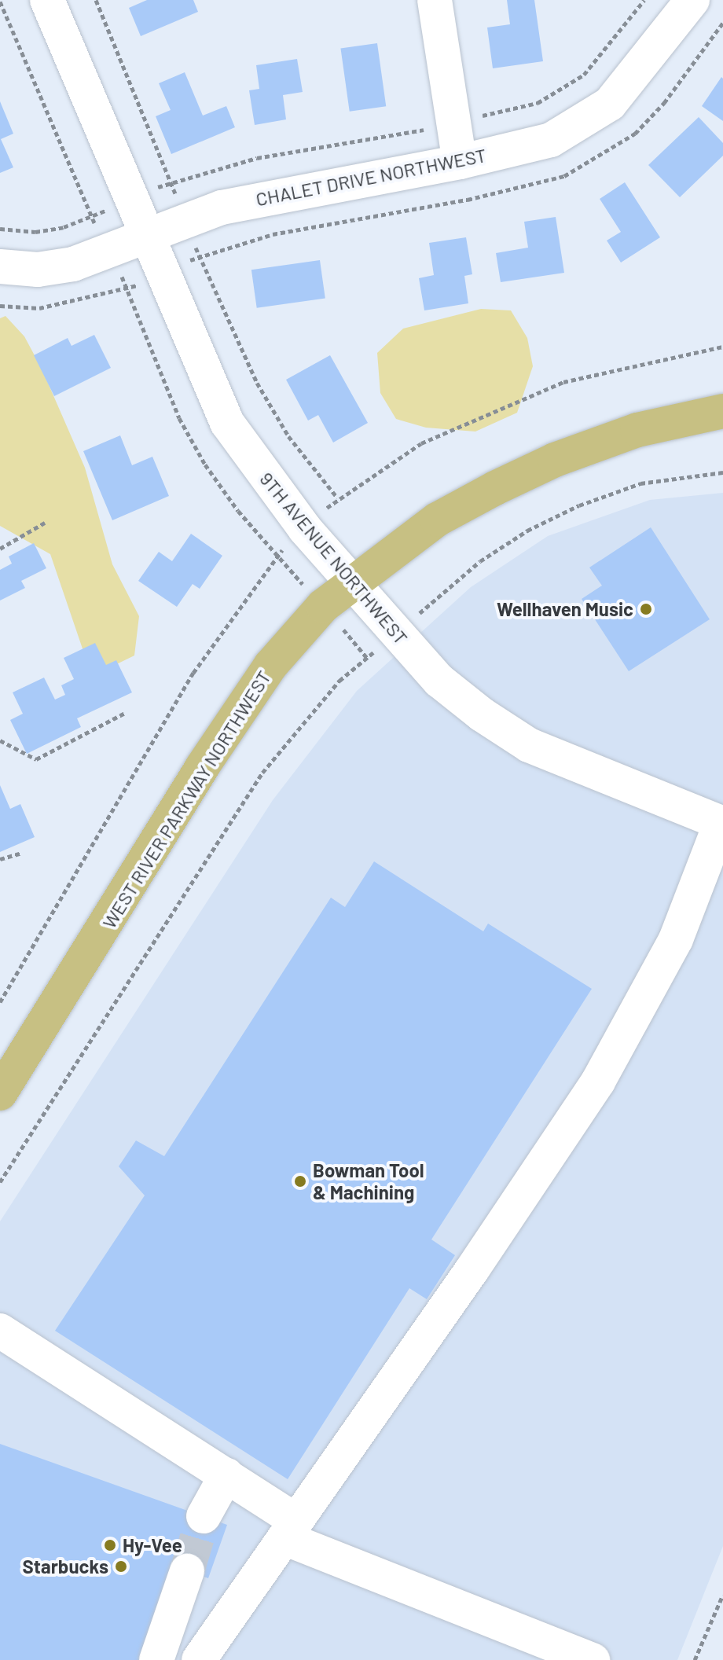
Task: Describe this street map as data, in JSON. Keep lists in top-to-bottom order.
{
  "streets": {
    "main road": ["WEST RIVER PARKWAY NORTHWEST"],
    "street": ["CHALET DRIVE NORTHWEST", "9TH AVENUE NORTHWEST"]
  },
  "crossings": [
    ["CHALET DRIVE NORTHWEST", "9TH AVENUE NORTHWEST"],
    ["9TH AVENUE NORTHWEST", "WEST RIVER PARKWAY NORTHWEST"]
  ],
  "places": [
    "Wellhaven Music",
    "Bowman Tool & Machining",
    "Hy-Vee",
    "Starbucks"
  ]
}
